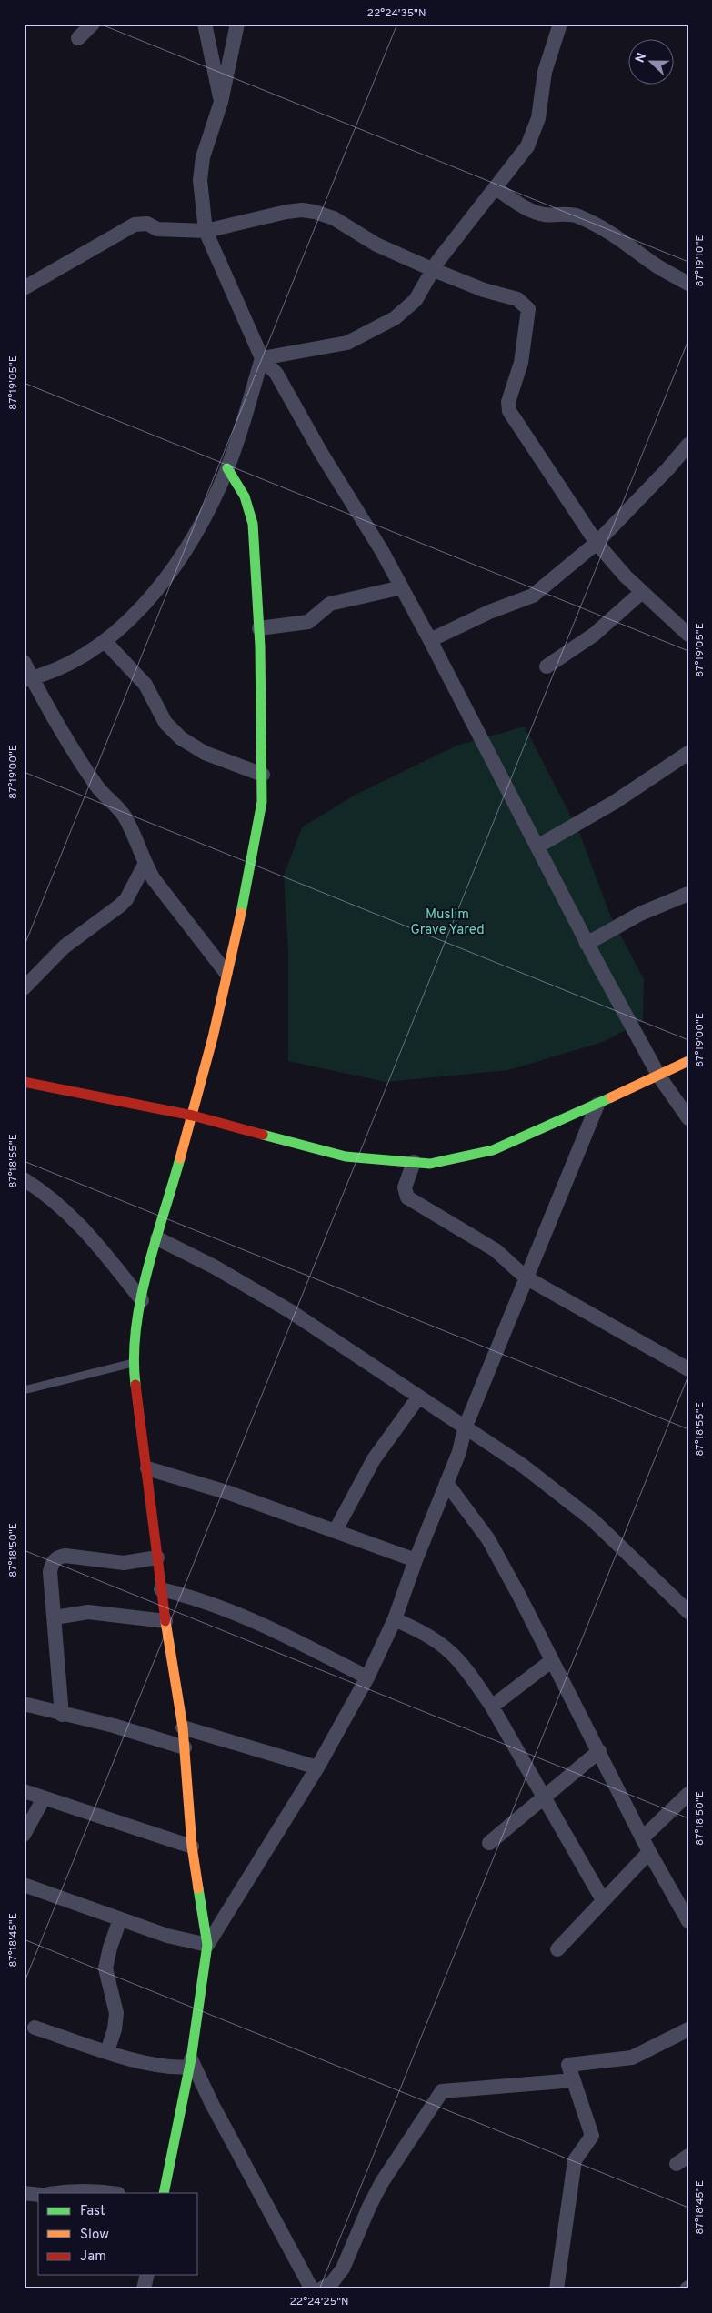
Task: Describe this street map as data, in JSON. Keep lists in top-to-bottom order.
{
  "parks": ["Muslim Grave Yared"],
  "legend": ["Fast", "Slow", "Jam"],
  "north": "left",
  "coordinates": [
    "22°24'35\"N",
    "87°19'10\"E",
    "87°19'05\"E",
    "87°19'00\"E",
    "87°18'55\"E",
    "87°18'50\"E",
    "87°18'45\"E",
    "22°24'25\"N"
  ]
}
